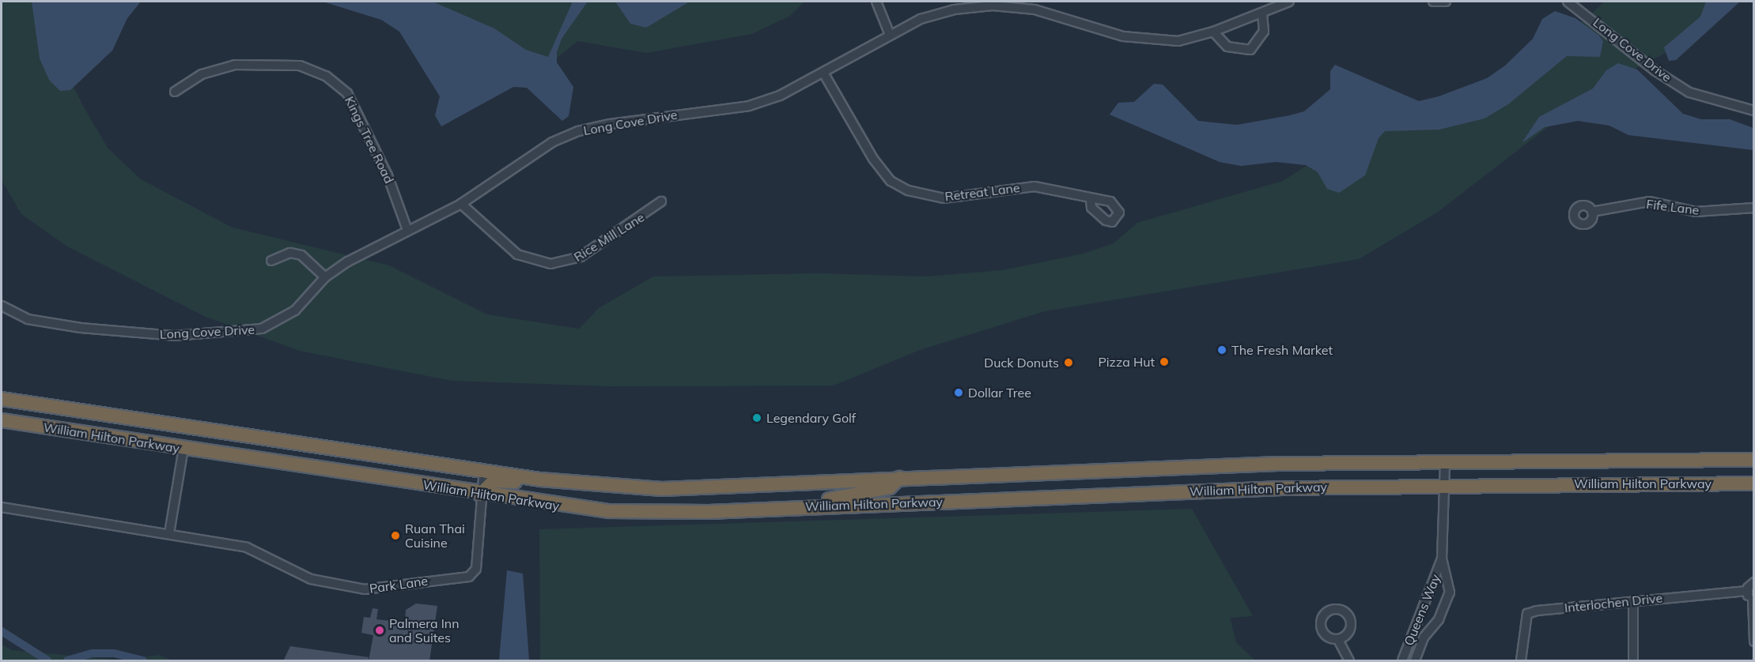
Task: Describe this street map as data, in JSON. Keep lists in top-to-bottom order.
{
  "streets": {
    "highway": ["William Hilton Parkway"],
    "street": [
      "Long Cove Drive",
      "Kings Tree Road",
      "Retreat Lane",
      "Fife Lane",
      "Rice Mill Lane",
      "Park Lane",
      "Interlochen Drive",
      "Queens Way"
    ]
  },
  "crossings": [
    ["Long Cove Drive", "Kings Tree Road"],
    ["Long Cove Drive", "Retreat Lane"],
    ["Long Cove Drive", "Rice Mill Lane"],
    ["William Hilton Parkway", "Park Lane"],
    ["William Hilton Parkway", "Queens Way"]
  ],
  "places": [
    "The Fresh Market",
    "Pizza Hut",
    "Duck Donuts",
    "Dollar Tree",
    "Legendary Golf",
    "Ruan Thai Cuisine",
    "Palmera Inn and Suites"
  ]
}
